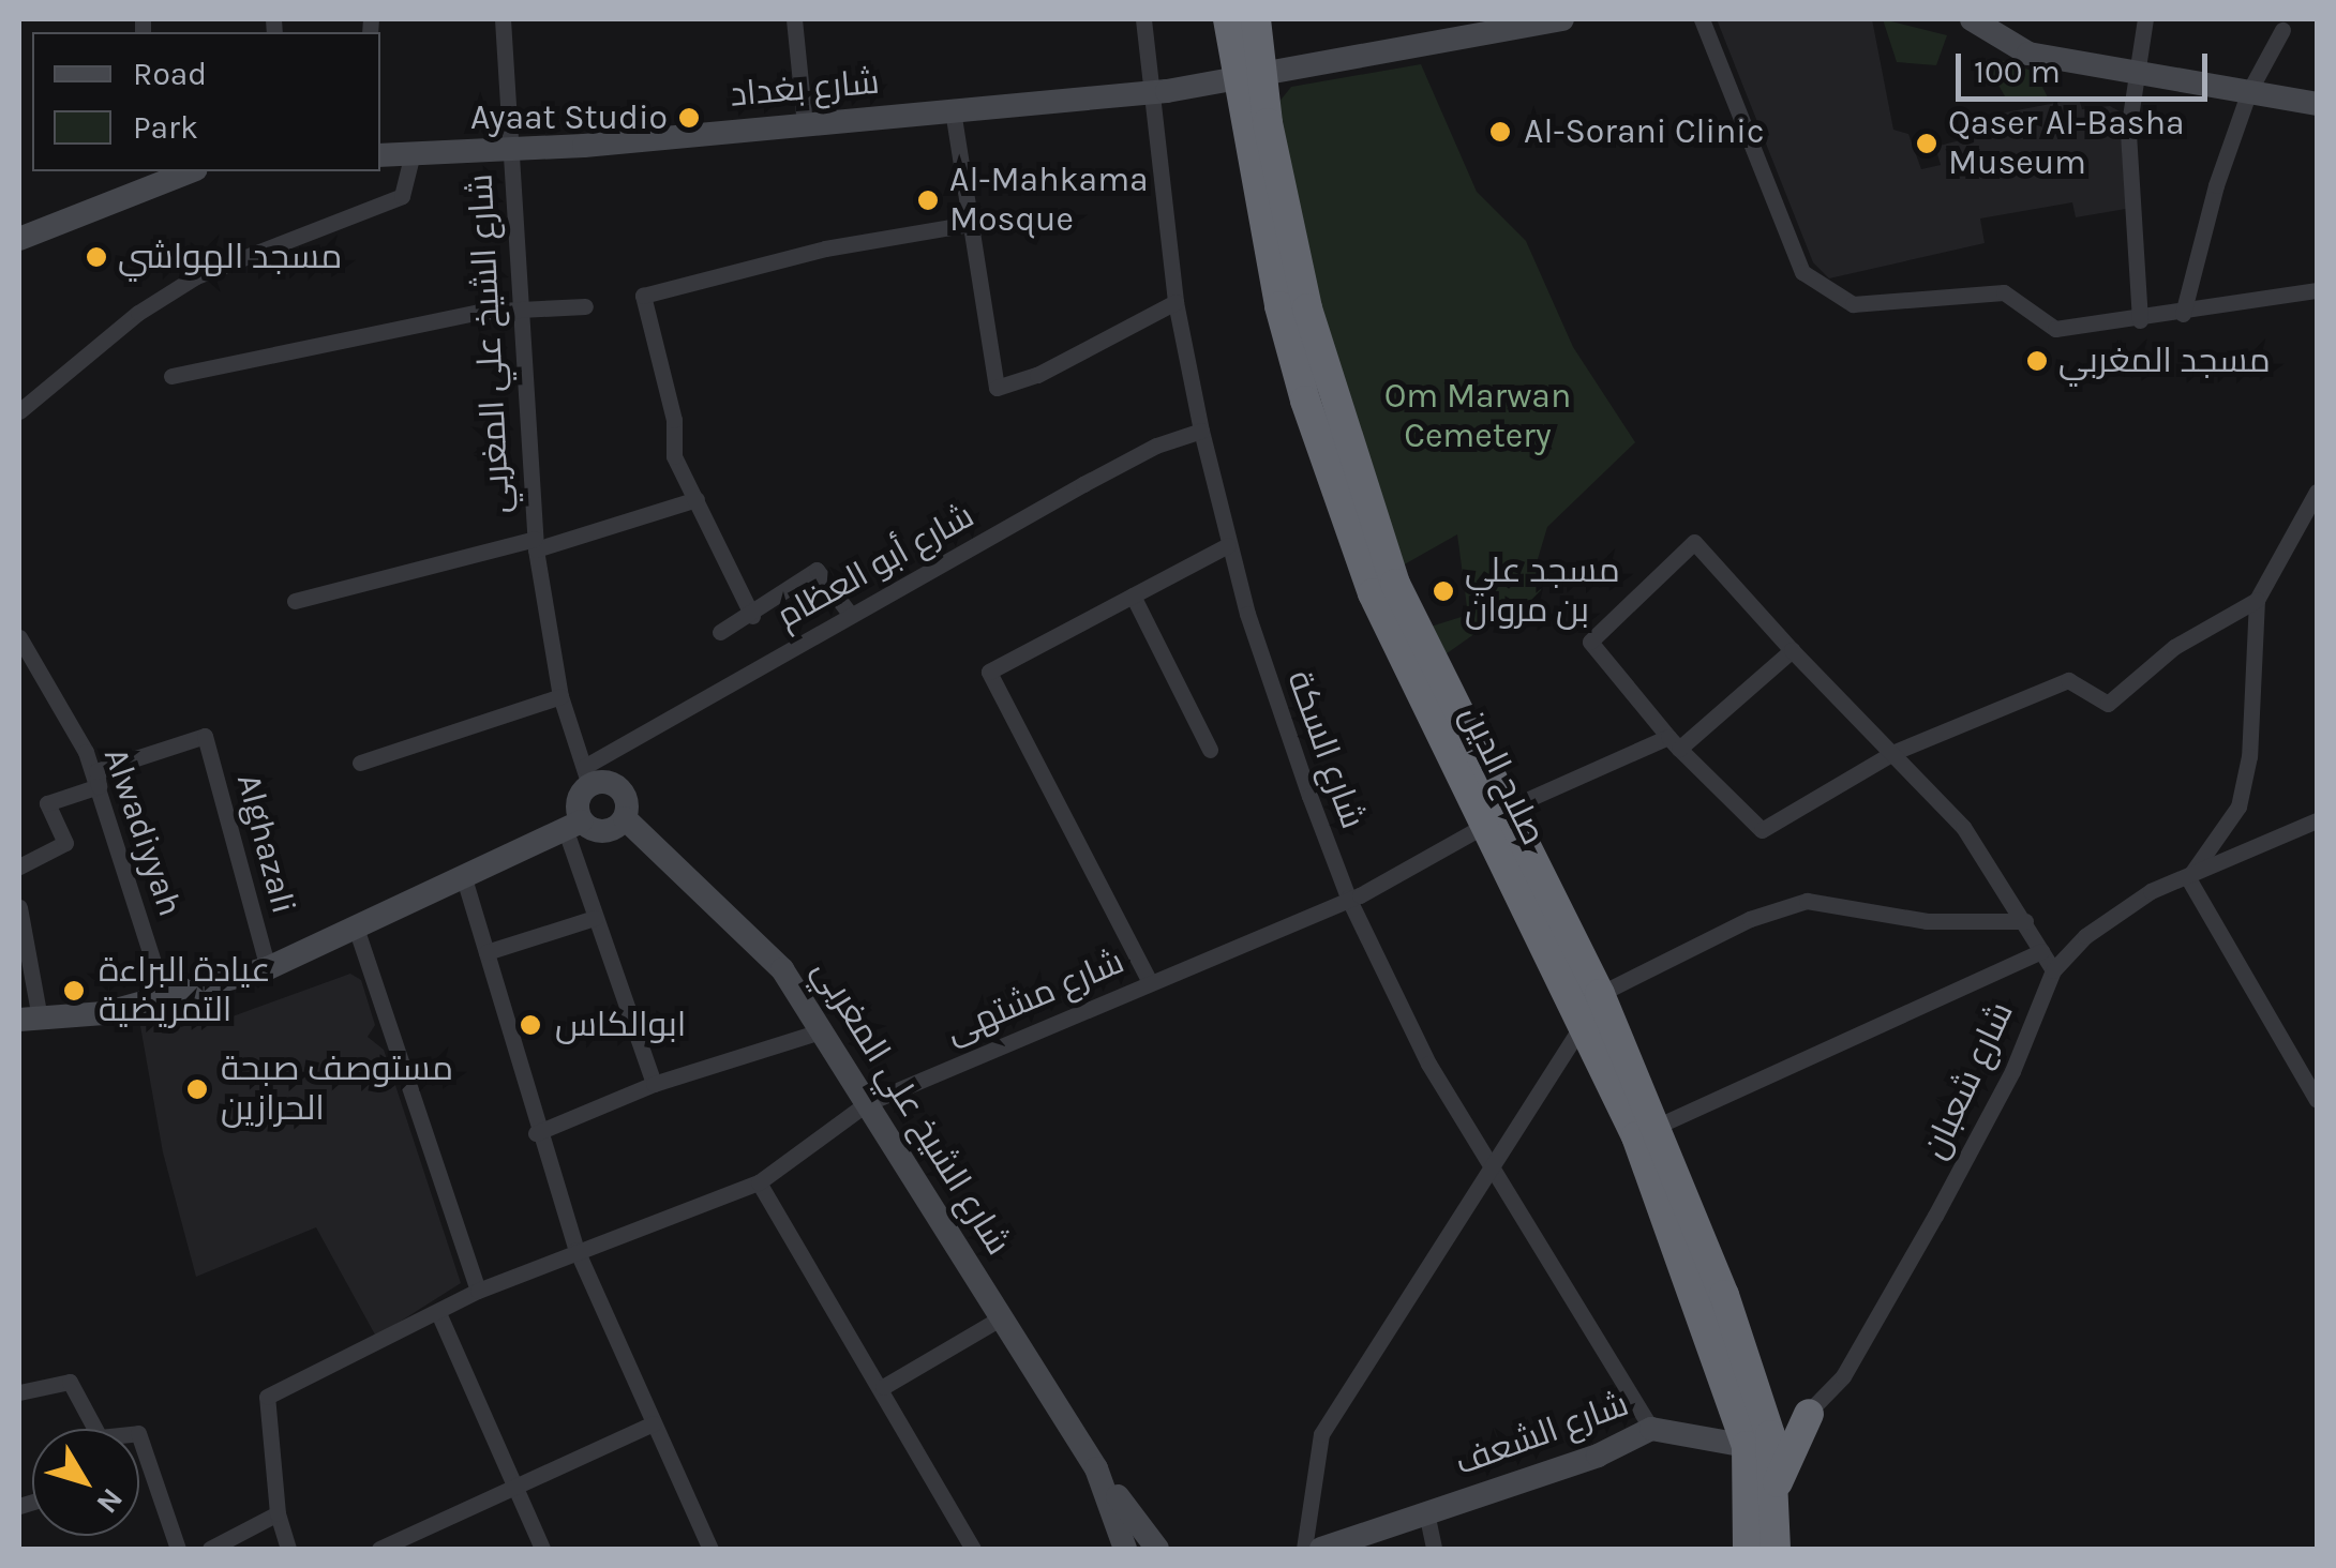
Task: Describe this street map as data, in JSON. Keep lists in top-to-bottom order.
{
  "streets": {
    "highway": ["صلاح الدين"],
    "street": [
      "شارع بغداد",
      "شارع الشيخ علي المغربي",
      "شارع أبو العظام",
      "شارع السكة",
      "Alwadiyyah",
      "Alghazali",
      "شارع مشتهى",
      "شارع شعبان",
      "شارع الشعف"
    ]
  },
  "crossings": [
    ["شارع بغداد", "شارع الشيخ علي المغربي"],
    ["شارع بغداد", "شارع السكة"],
    ["شارع بغداد", "صلاح الدين"],
    ["شارع الشيخ علي المغربي", "شارع أبو العظام"],
    ["شارع الشيخ علي المغربي", "شارع مشتهى"],
    ["شارع أبو العظام", "شارع السكة"],
    ["شارع السكة", "شارع مشتهى"],
    ["شارع السكة", "شارع الشعف"],
    ["صلاح الدين", "شارع مشتهى"],
    ["صلاح الدين", "شارع شعبان"],
    ["صلاح الدين", "شارع الشعف"],
    ["Alwadiyyah", "Alghazali"],
    ["شارع شعبان", "شارع الشعف"]
  ],
  "parks": ["Om Marwan Cemetery"],
  "places": [
    "Ayaat Studio",
    "Al-Sorani Clinic",
    "Qaser Al-Basha Museum",
    "Al-Mahkama Mosque",
    "مسجد الهواشي",
    "مسجد المغربي",
    "مسجد علي بن مروان",
    "عيادة البراءة التمريضية",
    "ابوالكاس",
    "مستوصف صبحة الحرازين"
  ],
  "legend": ["Road", "Park"],
  "scale_bar": "100 m",
  "north": "bottom right"
}
